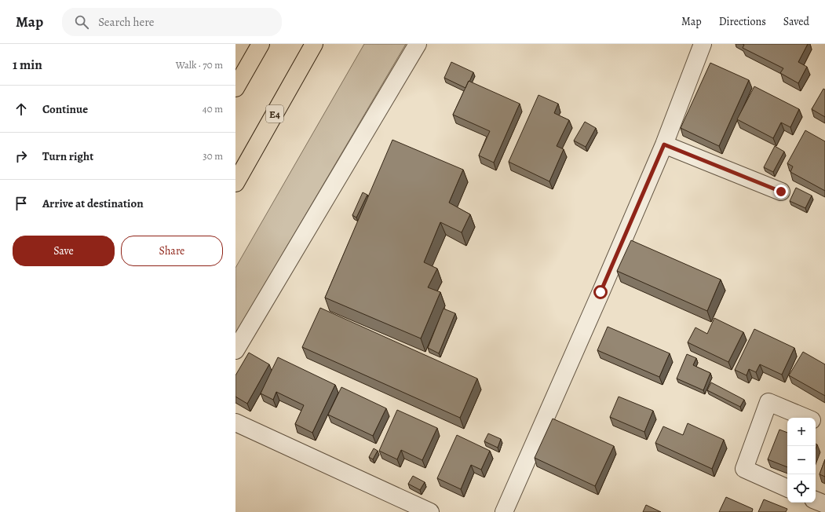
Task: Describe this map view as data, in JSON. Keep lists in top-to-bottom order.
{
  "streets": {
    "highway": ["E4"]
  },
  "page": {
    "header": "Map",
    "search": "Search here",
    "nav": ["Map", "Directions", "Saved"],
    "heading": ["1 min", "Walk · 70 m"],
    "list": [
      ["Continue", "40 m"],
      ["Turn right", "30 m"],
      "Arrive at destination"
    ],
    "buttons": ["Save", "Share"],
    "map_buttons": ["+", "−"]
  }
}
